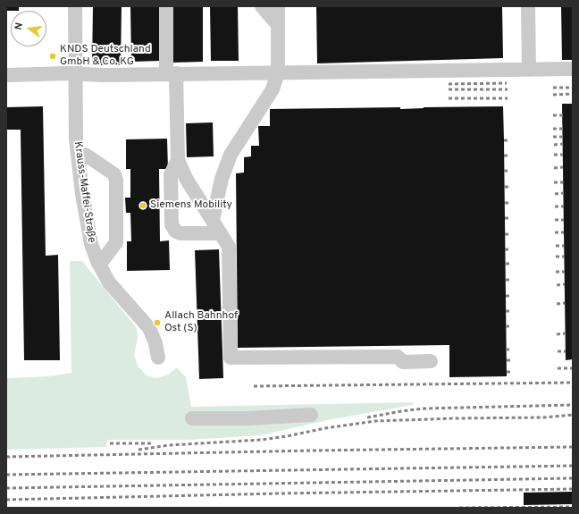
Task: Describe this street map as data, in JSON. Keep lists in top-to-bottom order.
{
  "streets": {
    "street": ["Krauss-Maffei-Straße"]
  },
  "places": ["KNDS Deutschland GmbH & Co. KG", "Siemens Mobility", "Allach Bahnhof Ost (S)"],
  "north": "left"
}
